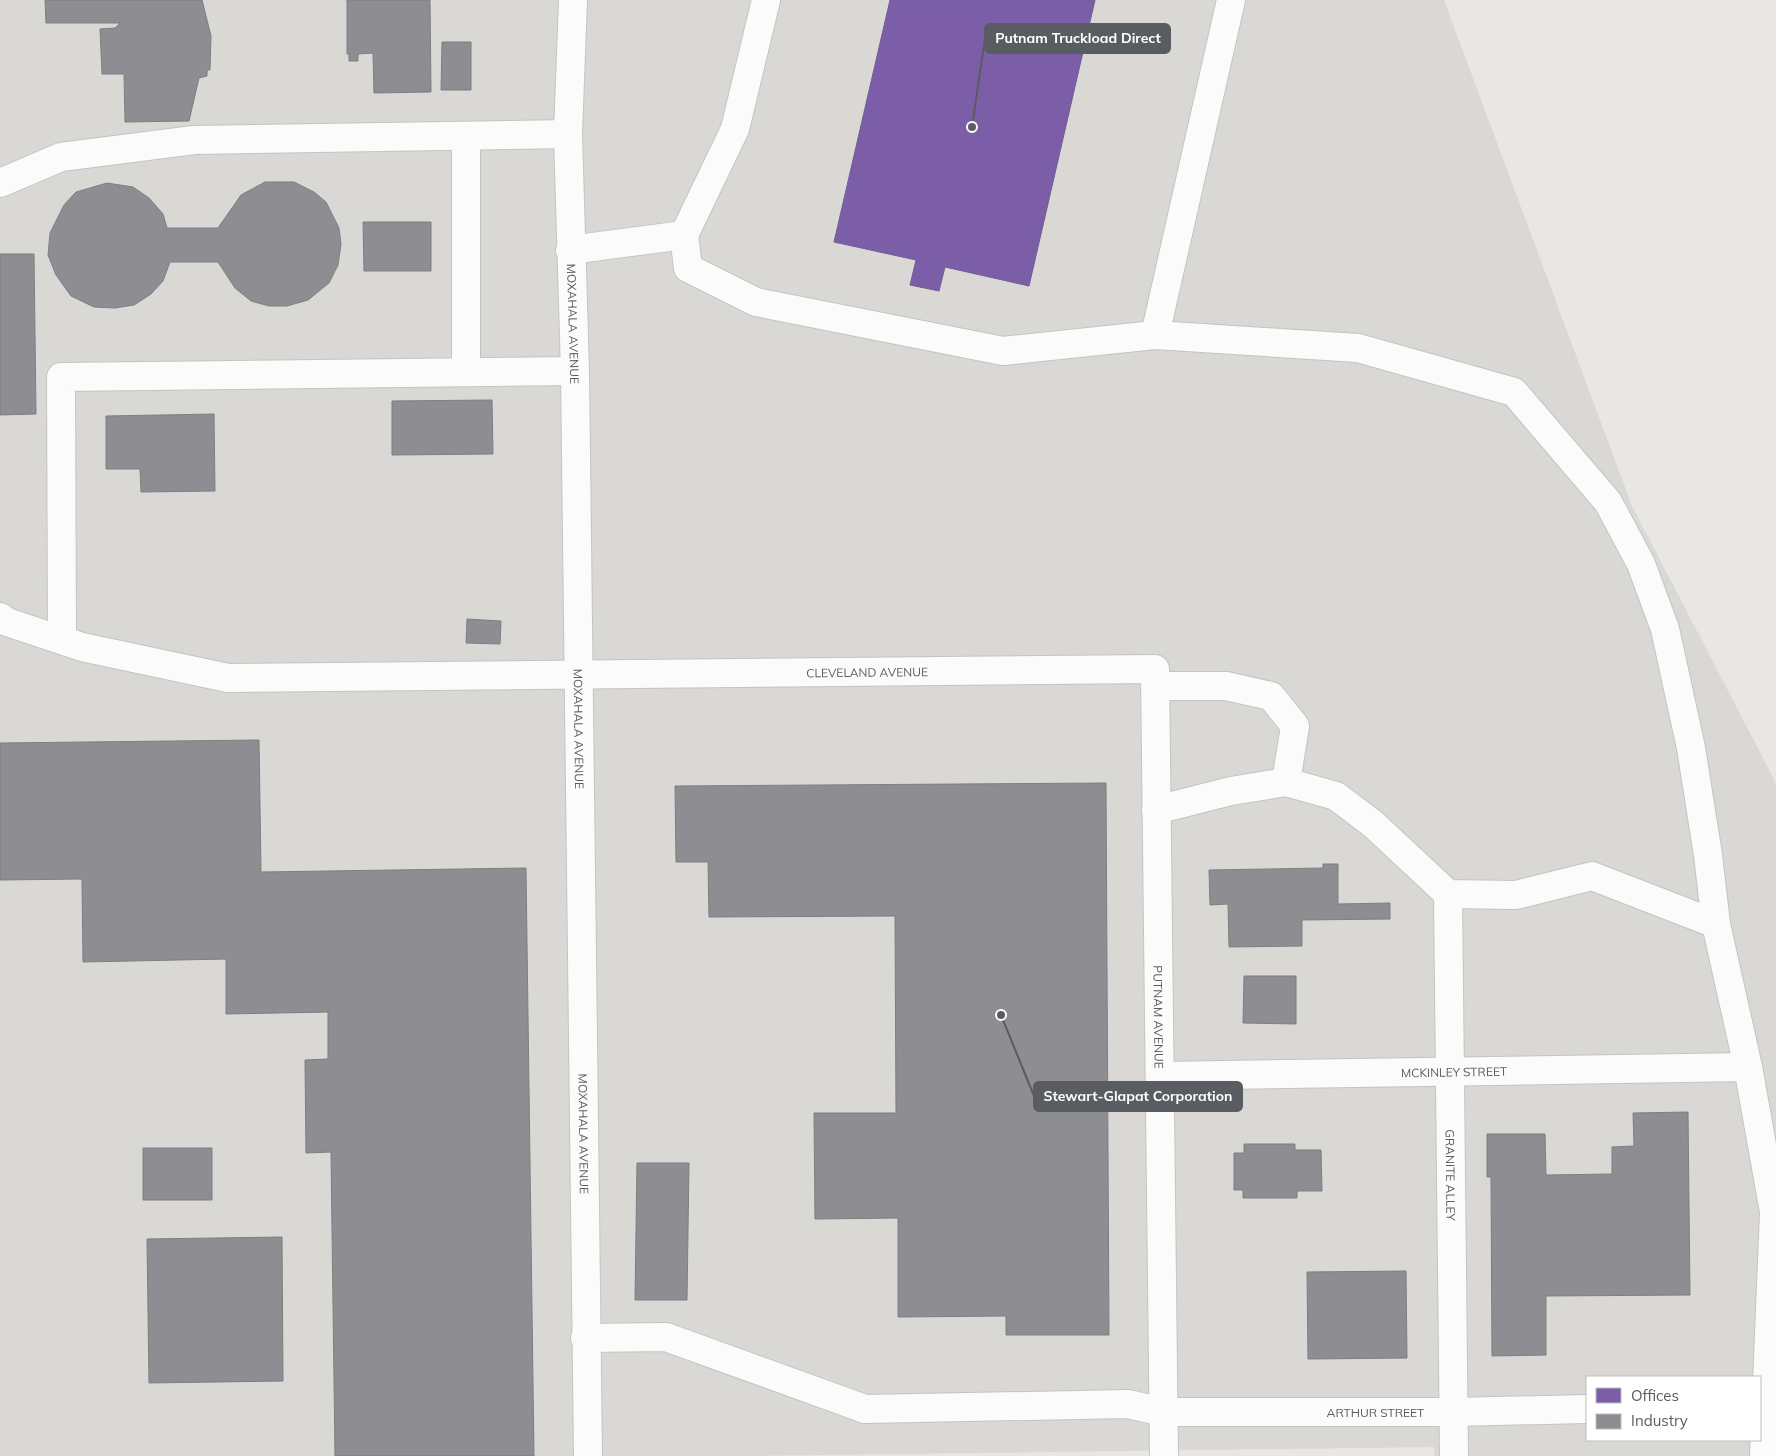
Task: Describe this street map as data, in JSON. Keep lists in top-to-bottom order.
{
  "streets": {
    "street": [
      "MOXAHALA AVENUE",
      "CLEVELAND AVENUE",
      "PUTNAM AVENUE",
      "MCKINLEY STREET",
      "GRANITE ALLEY",
      "ARTHUR STREET"
    ]
  },
  "crossings": [
    ["MOXAHALA AVENUE", "CLEVELAND AVENUE"],
    ["MOXAHALA AVENUE", "ARTHUR STREET"],
    ["CLEVELAND AVENUE", "PUTNAM AVENUE"],
    ["PUTNAM AVENUE", "MCKINLEY STREET"],
    ["PUTNAM AVENUE", "ARTHUR STREET"],
    ["MCKINLEY STREET", "GRANITE ALLEY"],
    ["GRANITE ALLEY", "ARTHUR STREET"]
  ],
  "places": ["Putnam Truckload Direct", "Stewart-Glapat Corporation"],
  "legend": ["Offices", "Industry"]
}
